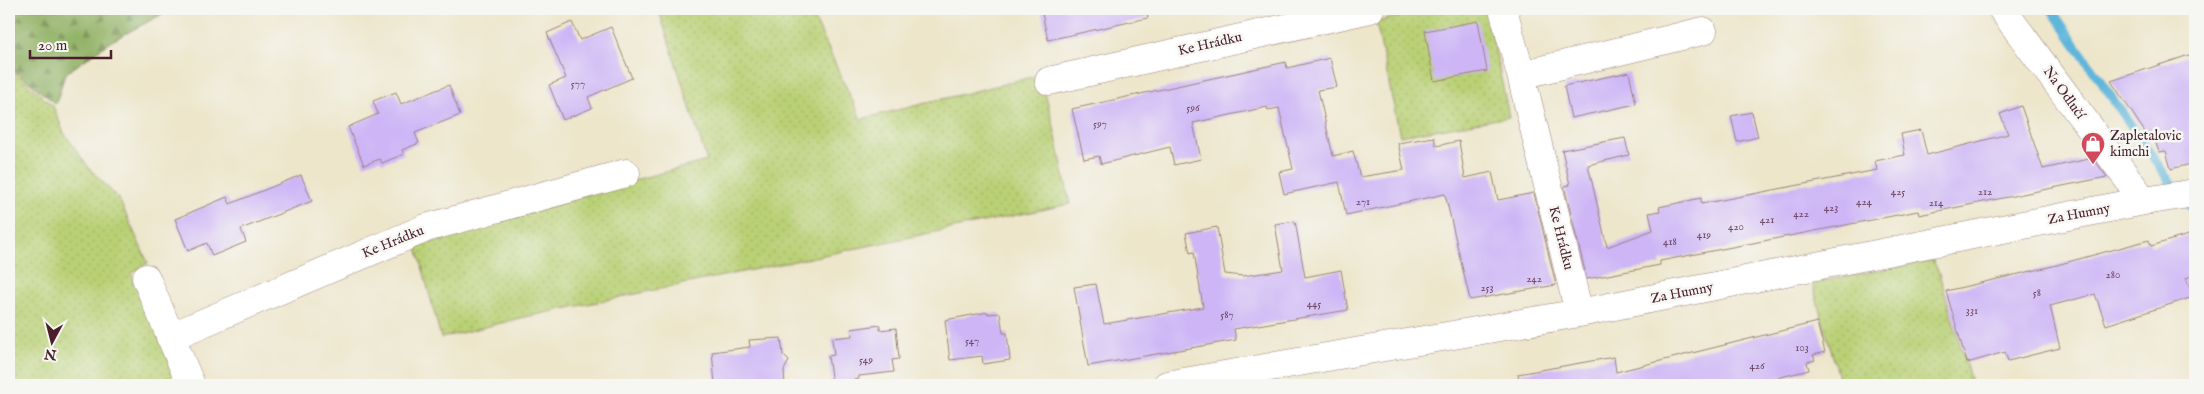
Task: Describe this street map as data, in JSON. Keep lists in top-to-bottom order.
{
  "streets": {
    "street": ["Ke Hrádku", "Na Odlučí", "Za Humny"]
  },
  "crossings": [
    ["Ke Hrádku", "Za Humny"],
    ["Na Odlučí", "Za Humny"]
  ],
  "places": {
    "shop": ["Zapletalovic kimchi"]
  },
  "house_numbers": [
    "577",
    "596",
    "597",
    "425",
    "212",
    "271",
    "424",
    "214",
    "423",
    "422",
    "421",
    "420",
    "419",
    "418",
    "280",
    "242",
    "253",
    "58",
    "445",
    "331",
    "587",
    "547",
    "103",
    "549",
    "426"
  ],
  "scale_bar": "20 m",
  "north": "bottom"
}
